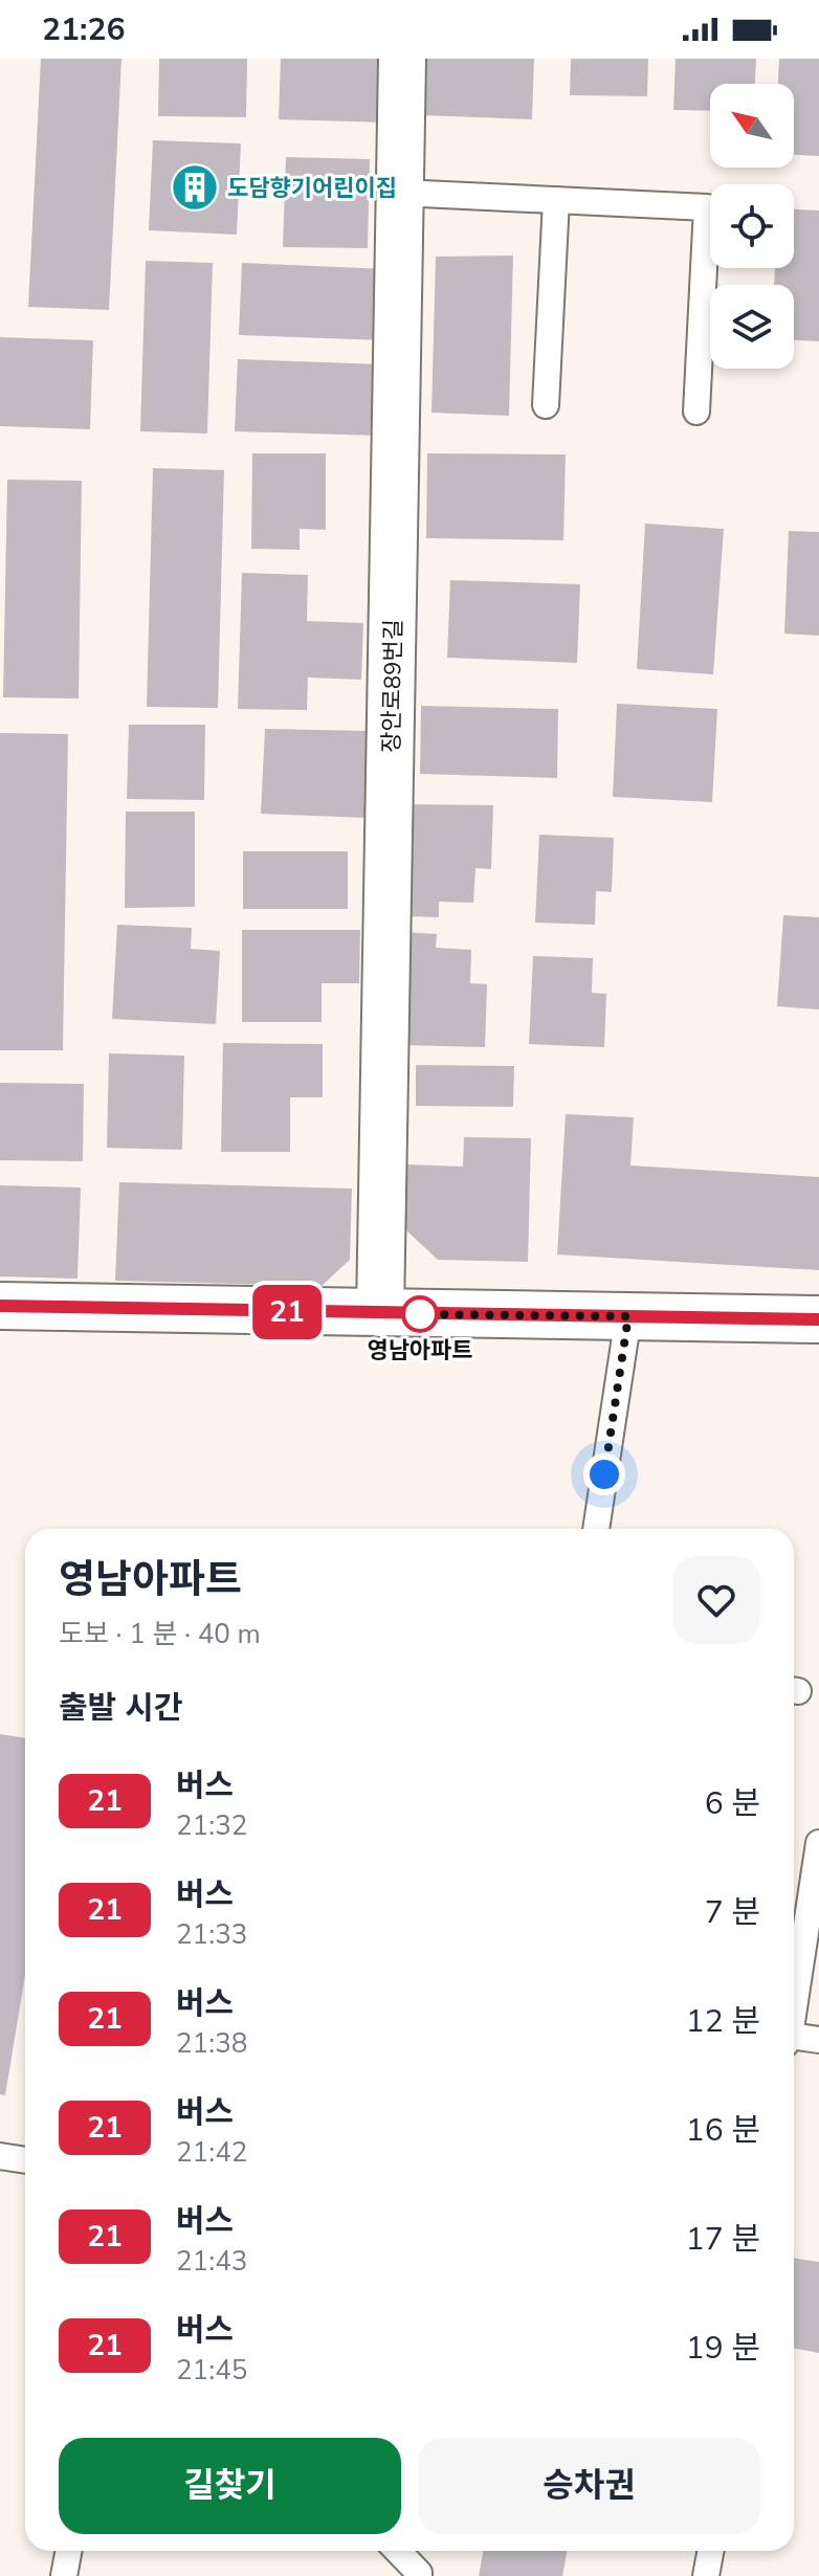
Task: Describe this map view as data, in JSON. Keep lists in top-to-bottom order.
{
  "streets": {
    "street": ["장안로89번길"]
  },
  "places": {
    "building": ["도담향기어린이집"],
    "other": ["영남아파트"]
  },
  "lines": ["bus line 21"],
  "north": "top left",
  "page": {
    "status": "21:26",
    "on_map": "21",
    "heading": [
      ["영남아파트", "도보 · 1 분 · 40 m"],
      "출발 시간"
    ],
    "list": [
      {
        "mark": "21",
        "name": "버스",
        "note": "21:32",
        "value": "6 분"
      },
      {
        "mark": "21",
        "name": "버스",
        "note": "21:33",
        "value": "7 분"
      },
      {
        "mark": "21",
        "name": "버스",
        "note": "21:38",
        "value": "12 분"
      },
      {
        "mark": "21",
        "name": "버스",
        "note": "21:42",
        "value": "16 분"
      },
      {
        "mark": "21",
        "name": "버스",
        "note": "21:43",
        "value": "17 분"
      },
      {
        "mark": "21",
        "name": "버스",
        "note": "21:45",
        "value": "19 분"
      }
    ],
    "buttons": ["길찾기", "승차권"]
  }
}
